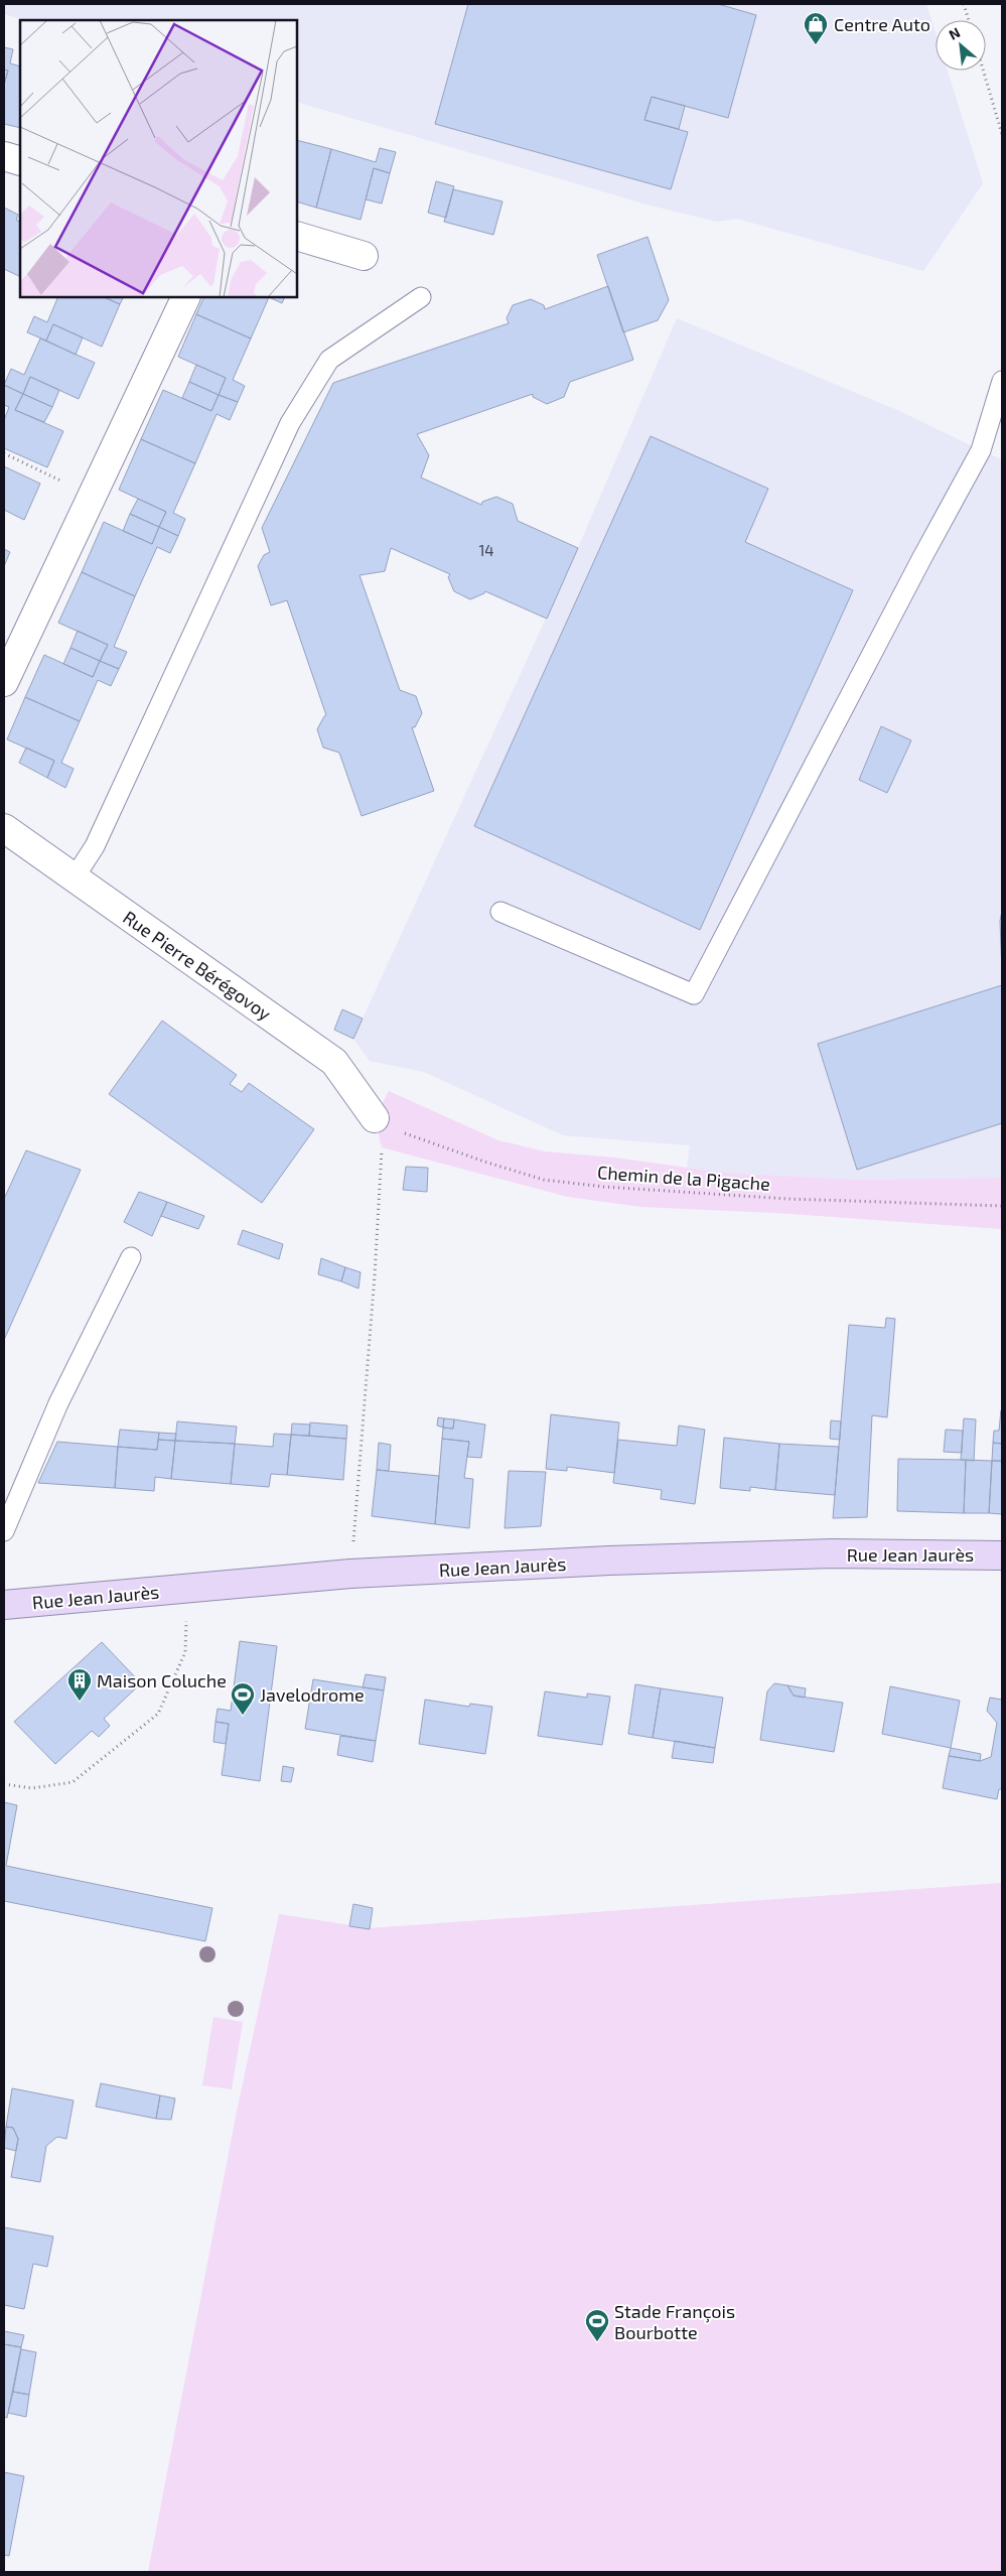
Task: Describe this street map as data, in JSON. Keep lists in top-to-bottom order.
{
  "streets": {
    "main road": ["Rue Jean Jaurès"],
    "street": ["Rue Pierre Bérégovoy"],
    "path": ["Chemin de la Pigache"]
  },
  "crossings": [
    ["Rue Pierre Bérégovoy", "Chemin de la Pigache"]
  ],
  "places": {
    "shop": ["Centre Auto"],
    "building": ["Maison Coluche"],
    "sports": ["Javelodrome", "Stade François Bourbotte"]
  },
  "house_numbers": ["14"],
  "north": "top left"
}
